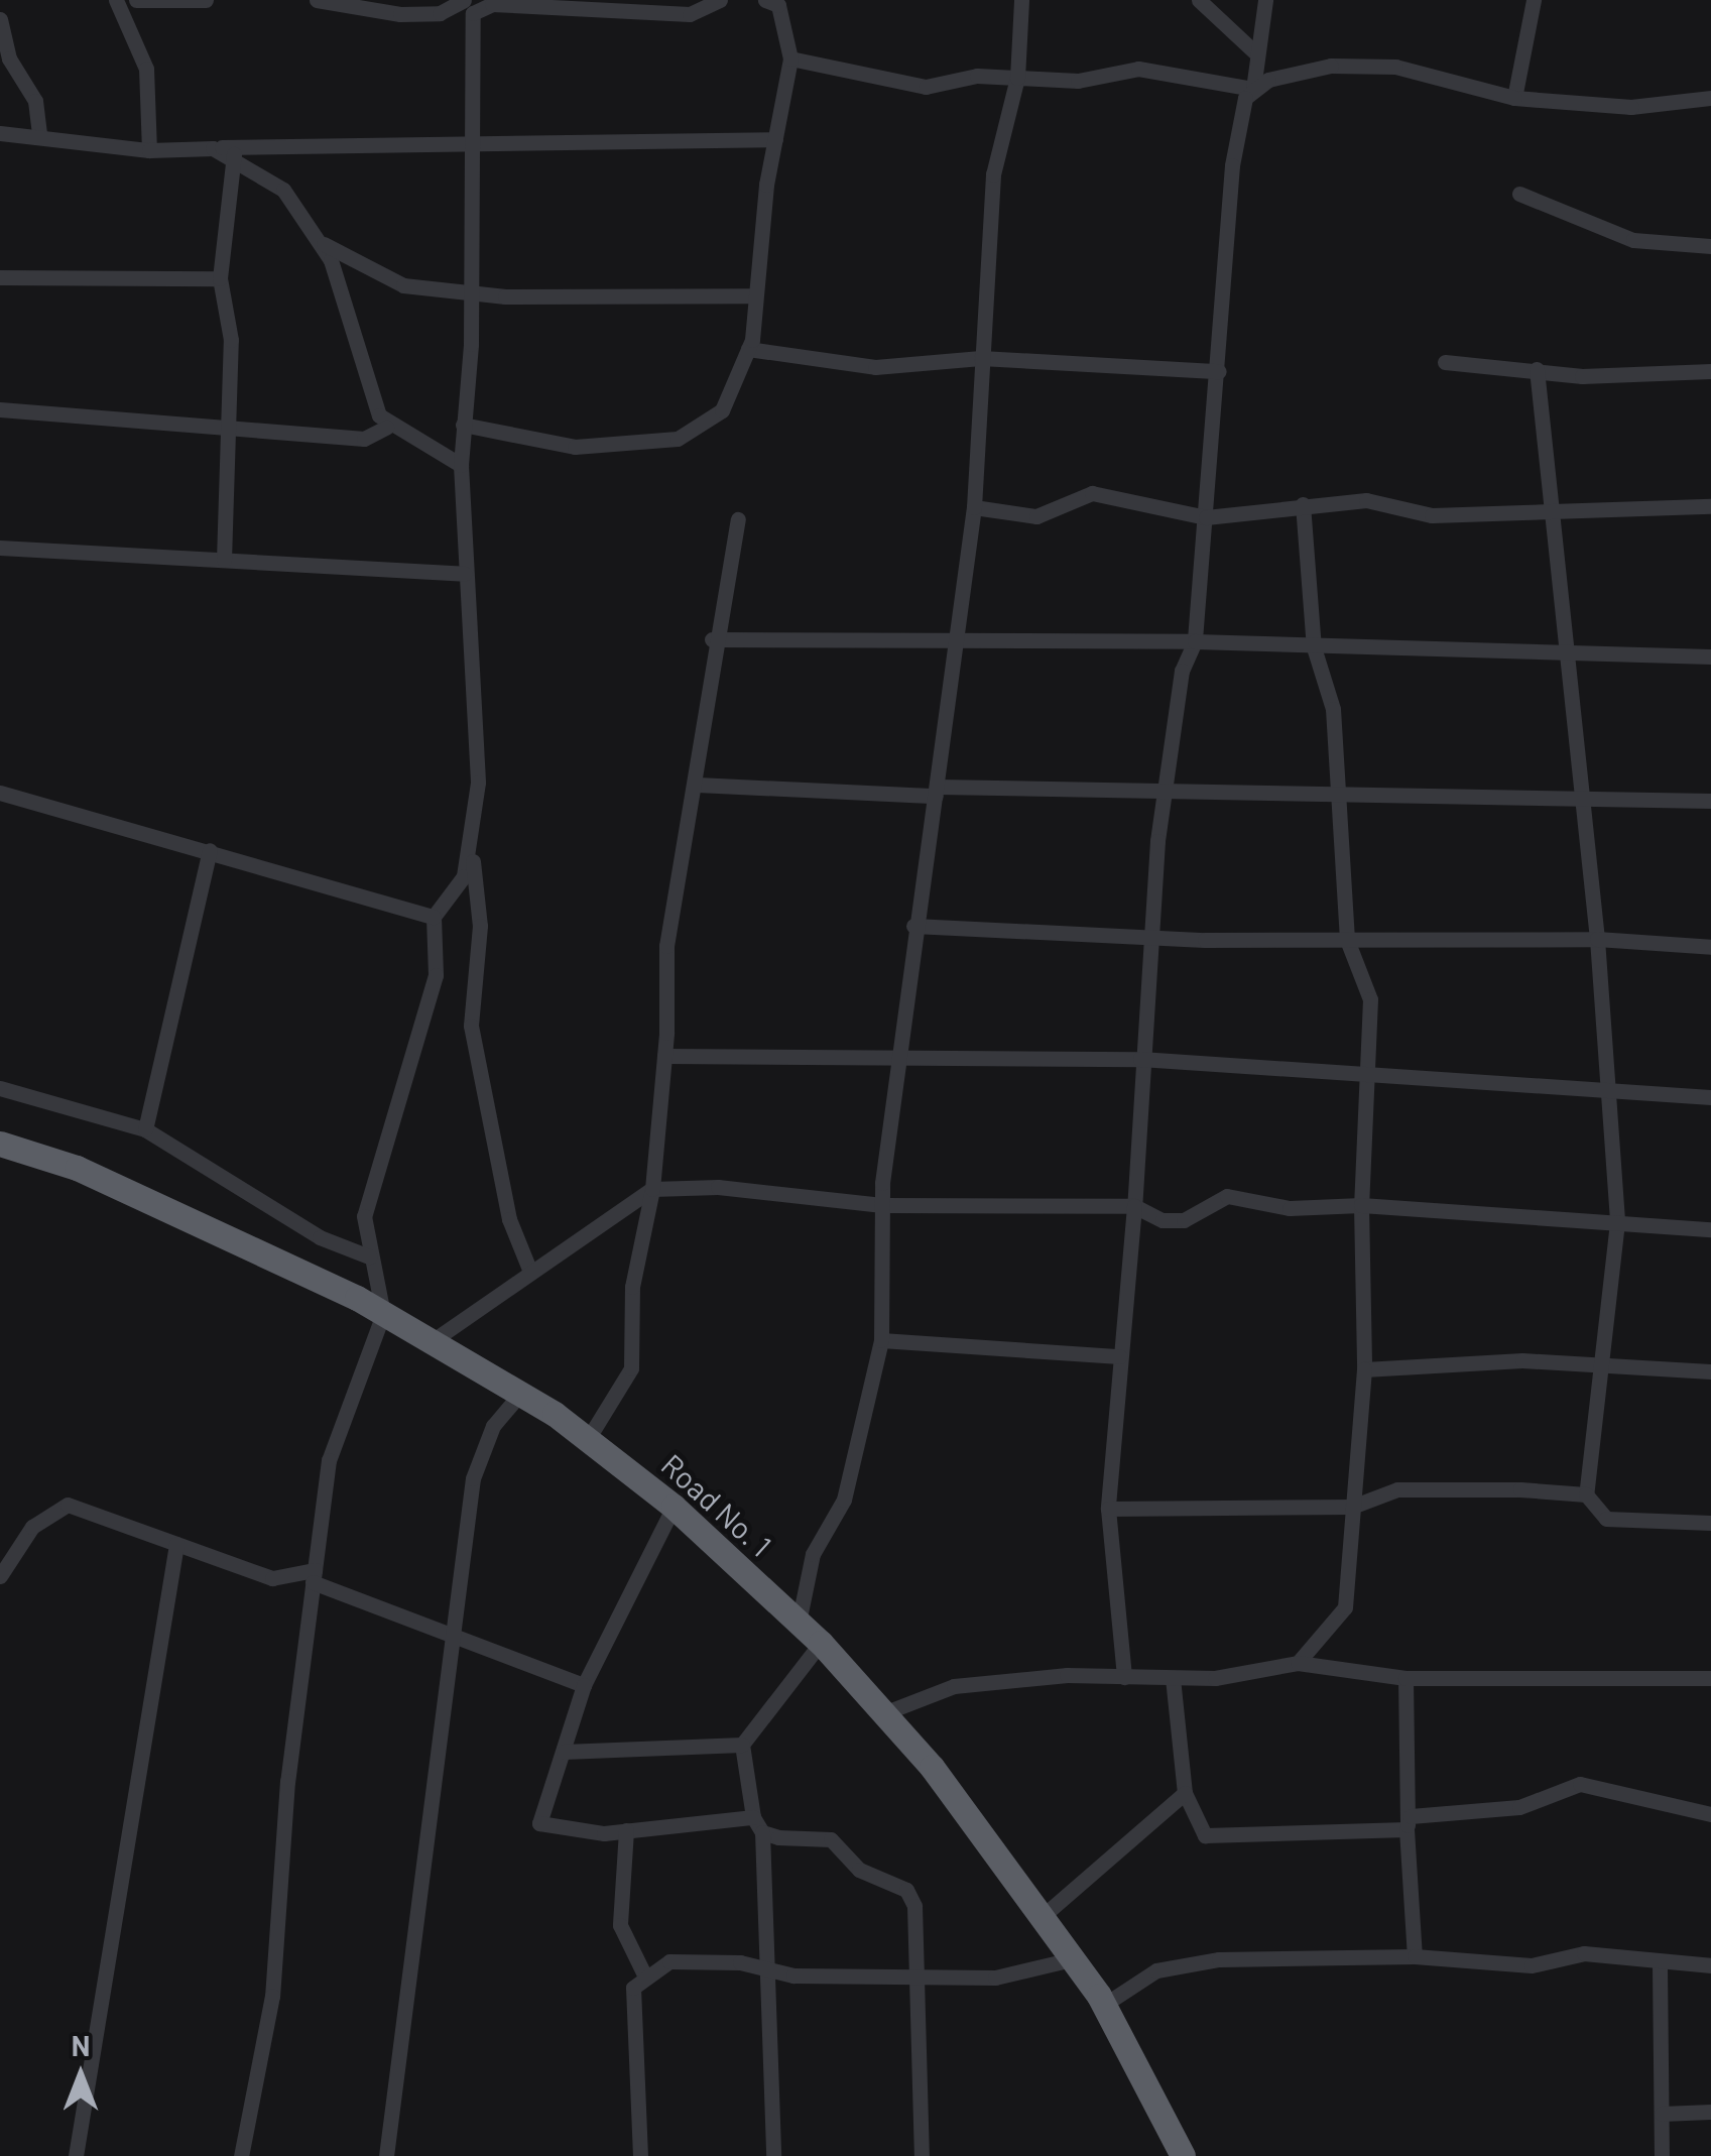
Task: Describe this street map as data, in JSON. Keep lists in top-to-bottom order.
{
  "streets": {
    "highway": ["Road No. 1"]
  },
  "north": "top"
}
